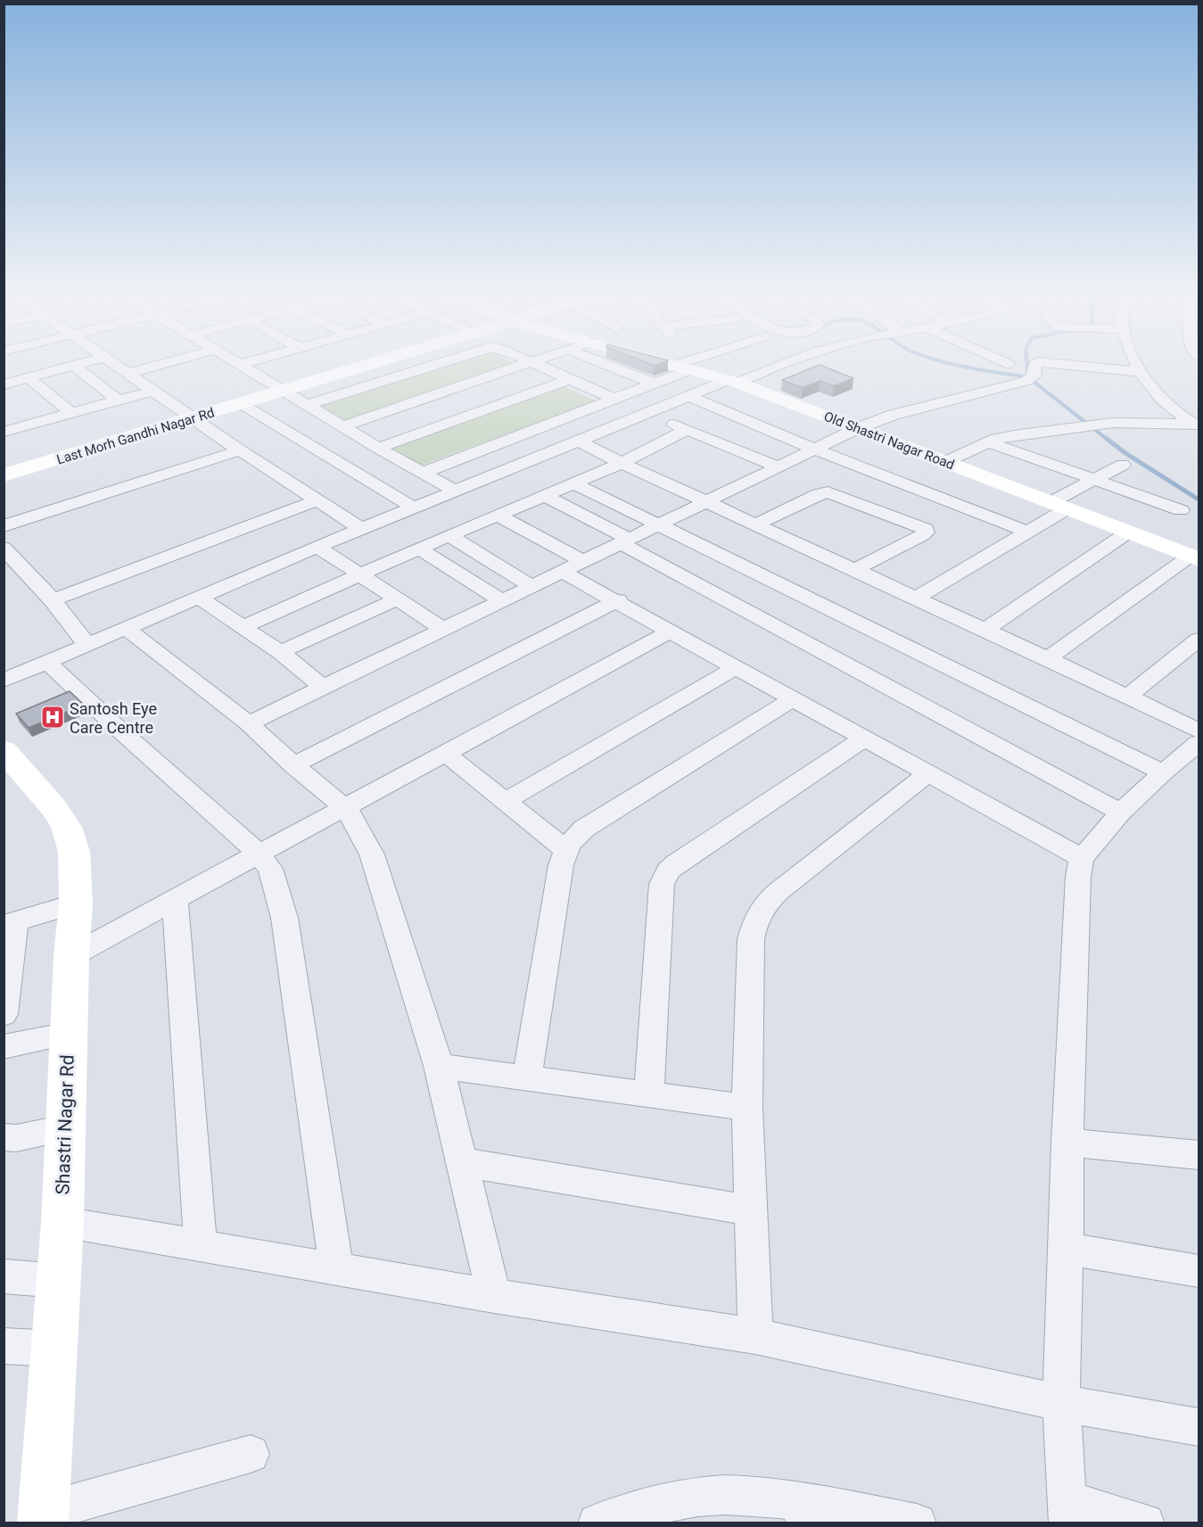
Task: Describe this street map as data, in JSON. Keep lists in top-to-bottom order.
{
  "streets": {
    "street": ["Last Morh Gandhi Nagar Rd", "Old Shastri Nagar Road", "Shastri Nagar Rd"]
  },
  "places": {
    "hospital": ["Santosh Eye Care Centre"]
  }
}
